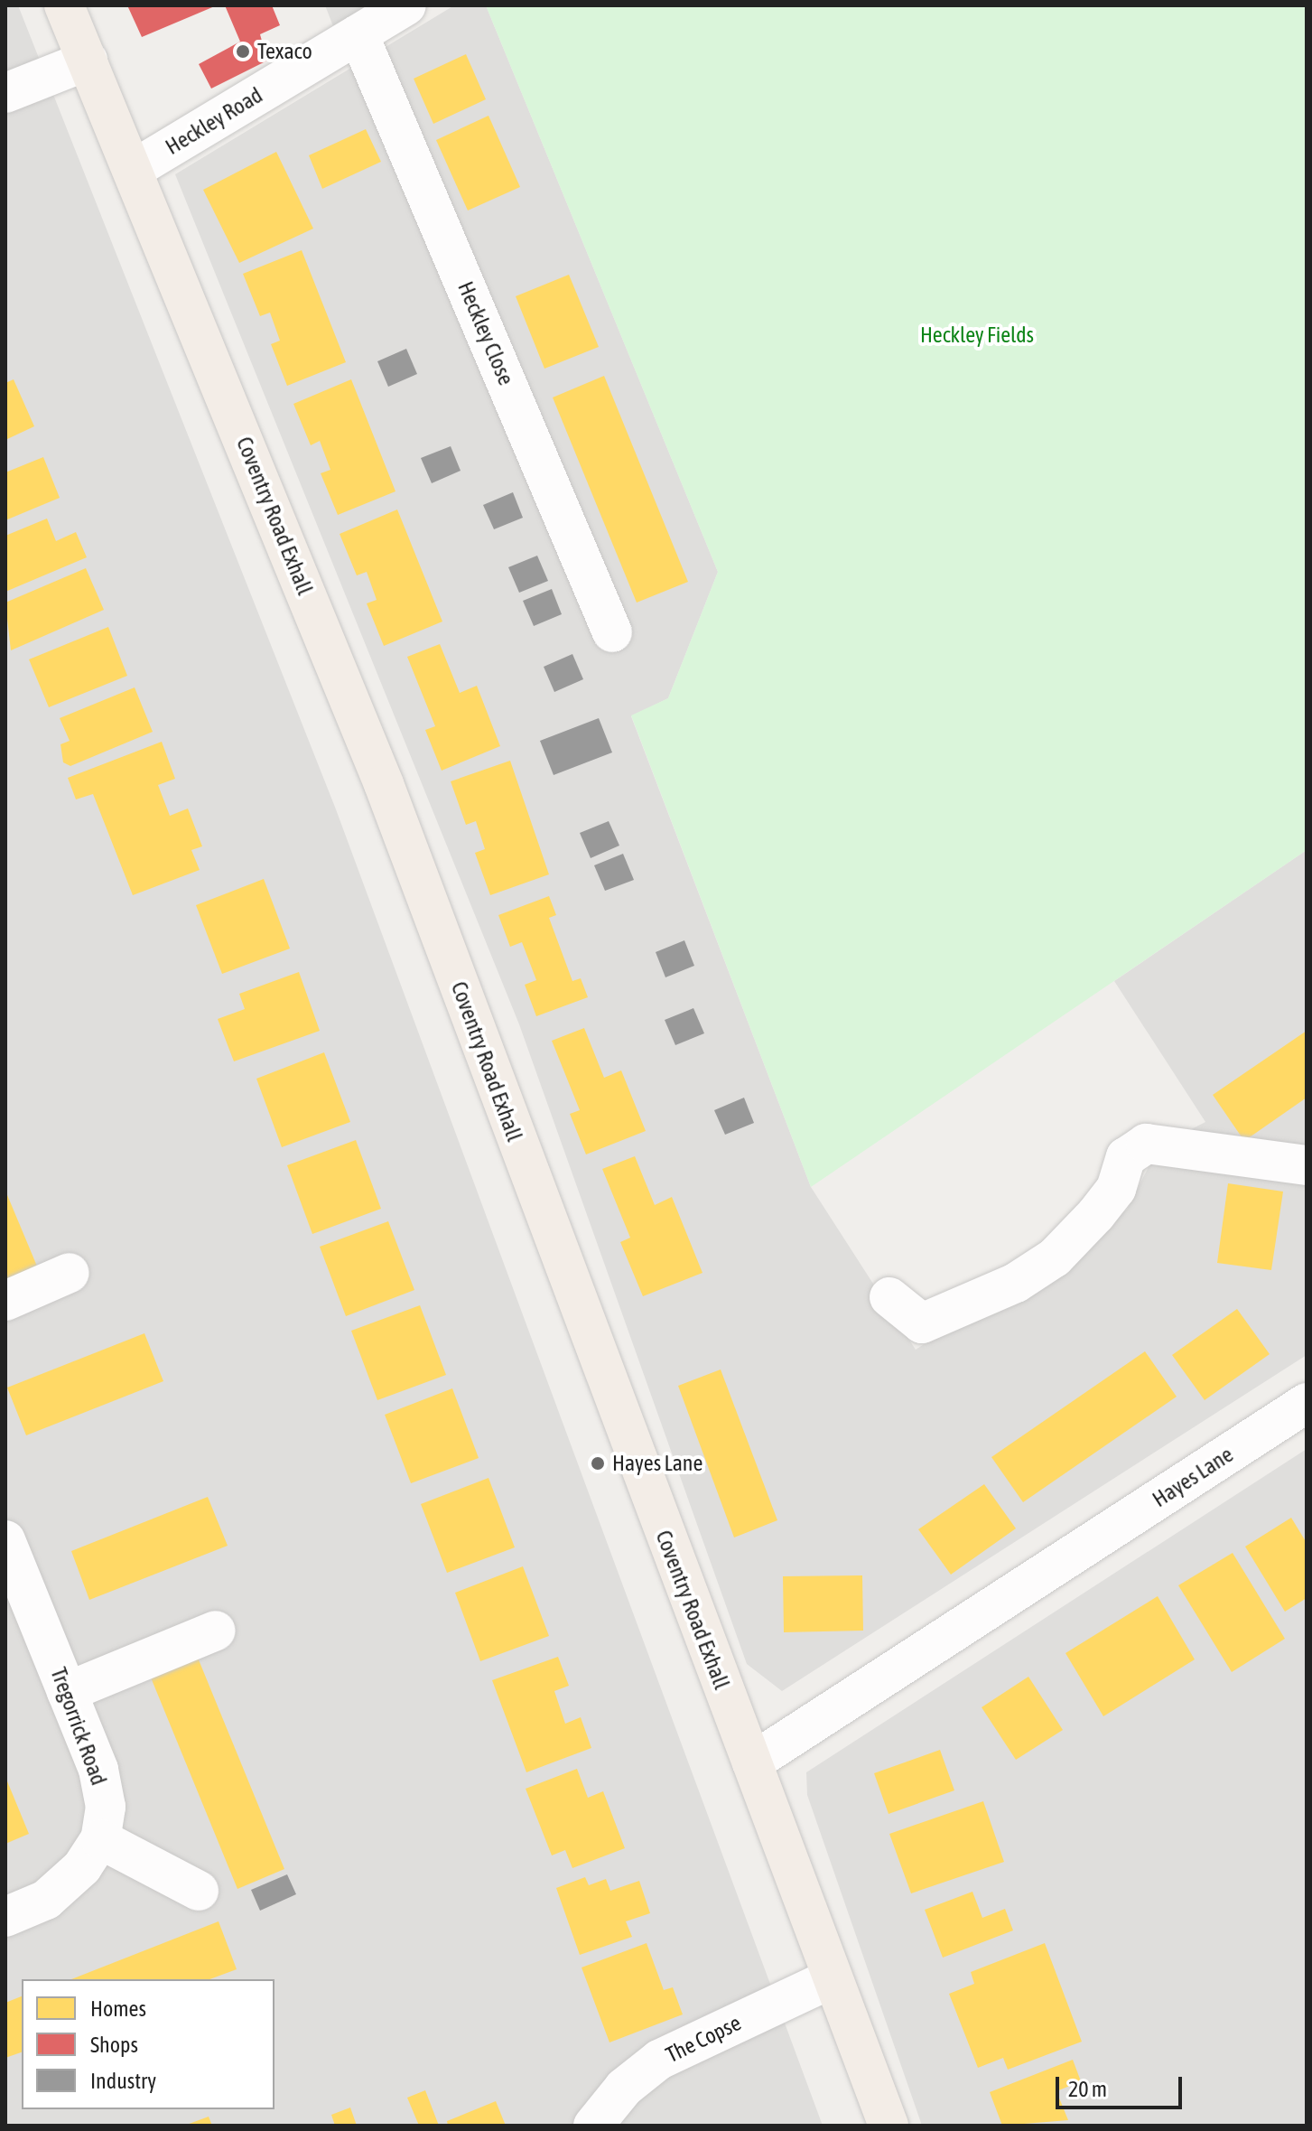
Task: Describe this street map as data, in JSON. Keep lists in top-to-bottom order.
{
  "streets": {
    "main road": ["Coventry Road Exhall"],
    "street": [
      "Heckley Road",
      "Heckley Close",
      "Hayes Lane",
      "Tregorrick Road",
      "The Copse"
    ]
  },
  "crossings": [
    ["Heckley Road", "Heckley Close"],
    ["Heckley Road", "Coventry Road Exhall"],
    ["Coventry Road Exhall", "Hayes Lane"],
    ["Coventry Road Exhall", "The Copse"]
  ],
  "parks": ["Heckley Fields"],
  "places": ["Texaco", "Hayes Lane"],
  "legend": ["Homes", "Shops", "Industry"],
  "scale_bar": "20 m"
}
